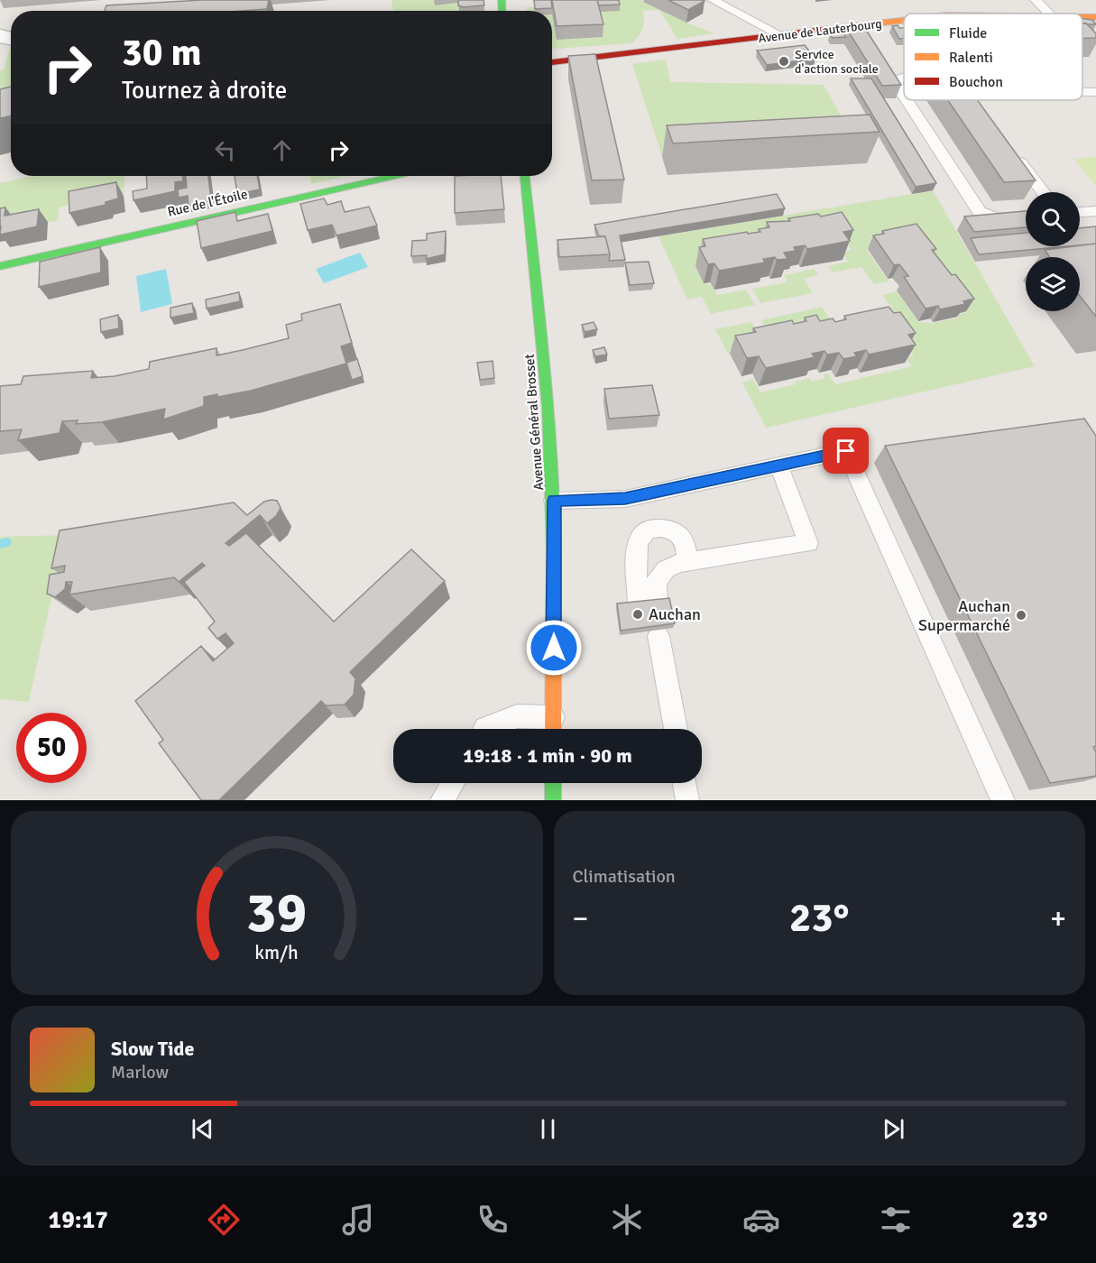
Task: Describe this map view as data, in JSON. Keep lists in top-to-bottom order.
{
  "streets": {
    "street": ["Avenue de Lauterbourg", "Rue de l'Étoile", "Avenue Général Brosset"]
  },
  "places": ["Service d'action sociale", "Auchan", "Auchan Supermarché"],
  "legend": ["Fluide", "Ralenti", "Bouchon"],
  "page": {
    "turn": ["30 m", "Tournez à droite"],
    "limit": "50",
    "trip": "19:18 · 1 min · 90 m",
    "tile": "Climatisation",
    "heat": ["−", "23°", "+"],
    "song": ["Slow Tide", "Marlow"],
    "tabs": ["19:17", "23°"],
    "gauge": ["39", "km/h"]
  }
}
